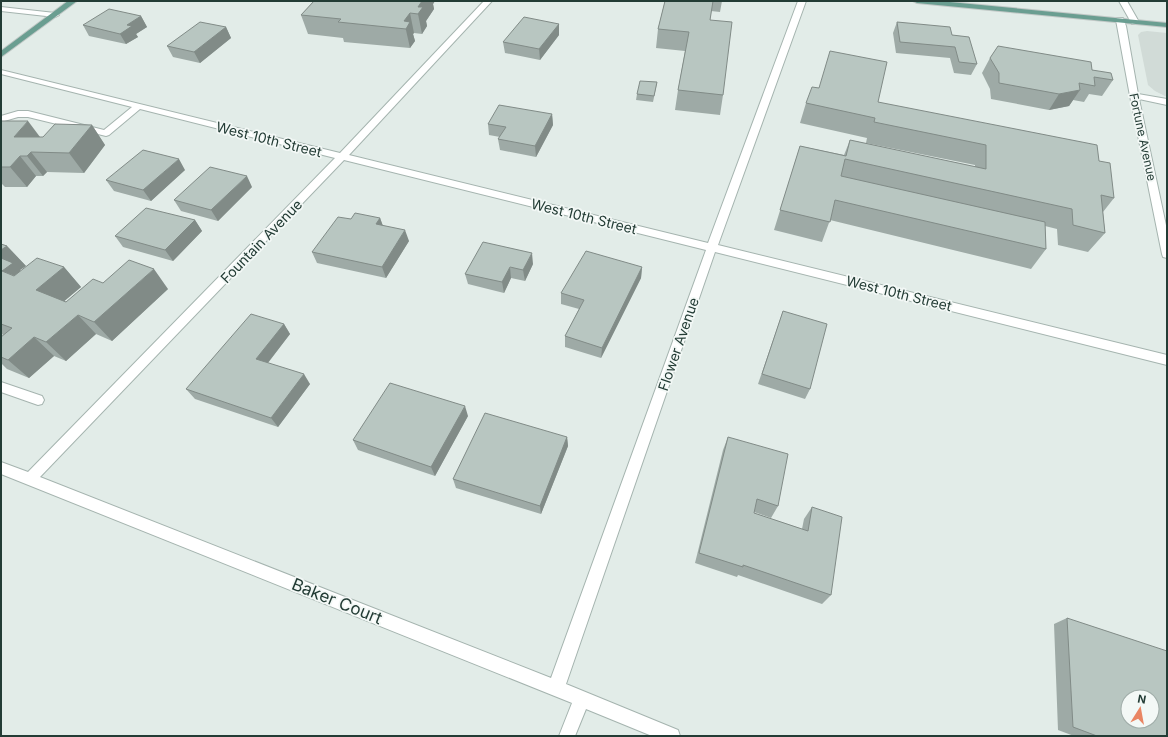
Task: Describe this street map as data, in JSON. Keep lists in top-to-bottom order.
{
  "streets": {
    "street": [
      "Fortune Avenue",
      "West 10th Street",
      "Fountain Avenue",
      "Flower Avenue",
      "Baker Court"
    ]
  },
  "crossings": [
    ["West 10th Street", "Fountain Avenue"],
    ["West 10th Street", "Flower Avenue"],
    ["Fountain Avenue", "Baker Court"],
    ["Flower Avenue", "Baker Court"]
  ],
  "north": "top"
}
